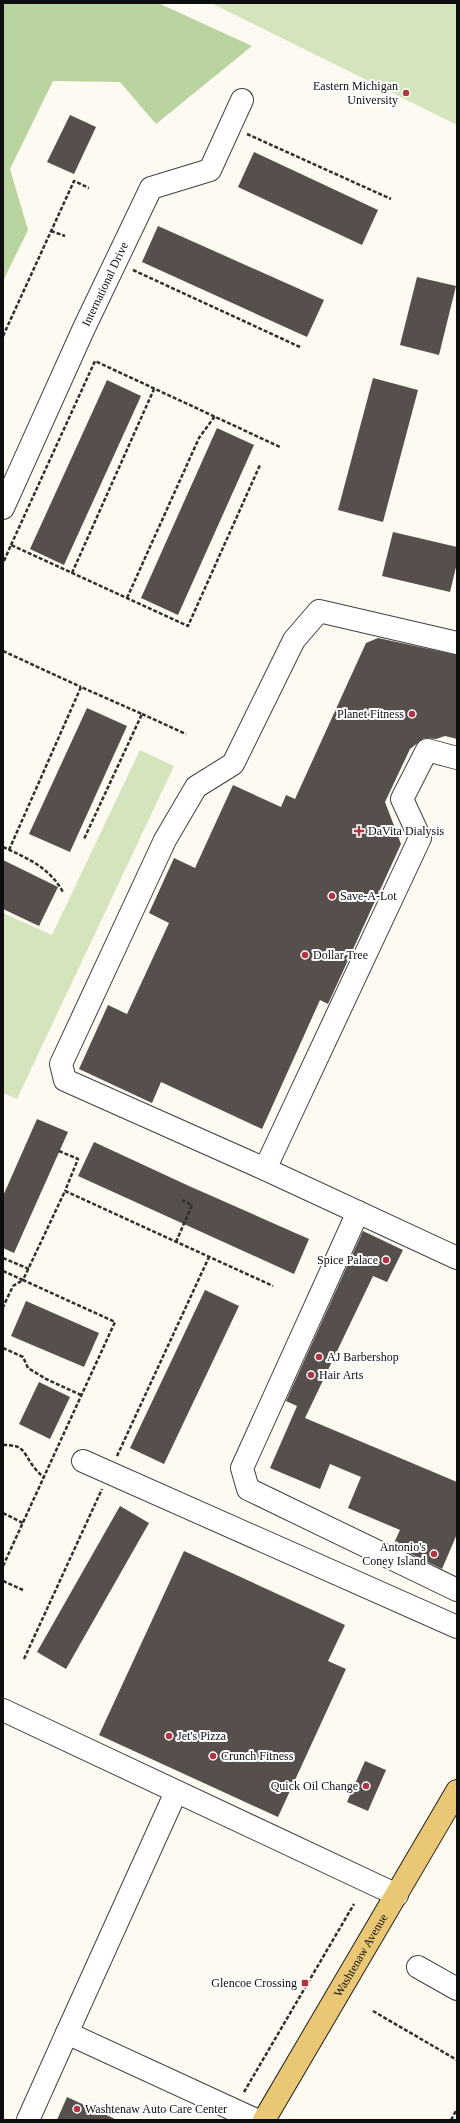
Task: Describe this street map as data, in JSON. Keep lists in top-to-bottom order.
{
  "streets": {
    "main road": ["Washtenaw Avenue"],
    "street": ["International Drive"]
  },
  "places": {
    "other": [
      "Eastern Michigan University",
      "Planet Fitness",
      "Save-A-Lot",
      "Dollar Tree",
      "Spice Palace",
      "AJ Barbershop",
      "Hair Arts",
      "Antonio's Coney Island",
      "Jet's Pizza",
      "Crunch Fitness",
      "Quick Oil Change",
      "Washtenaw Auto Care Center"
    ],
    "health": ["DaVita Dialysis"],
    "transit": ["Glencoe Crossing"]
  }
}
